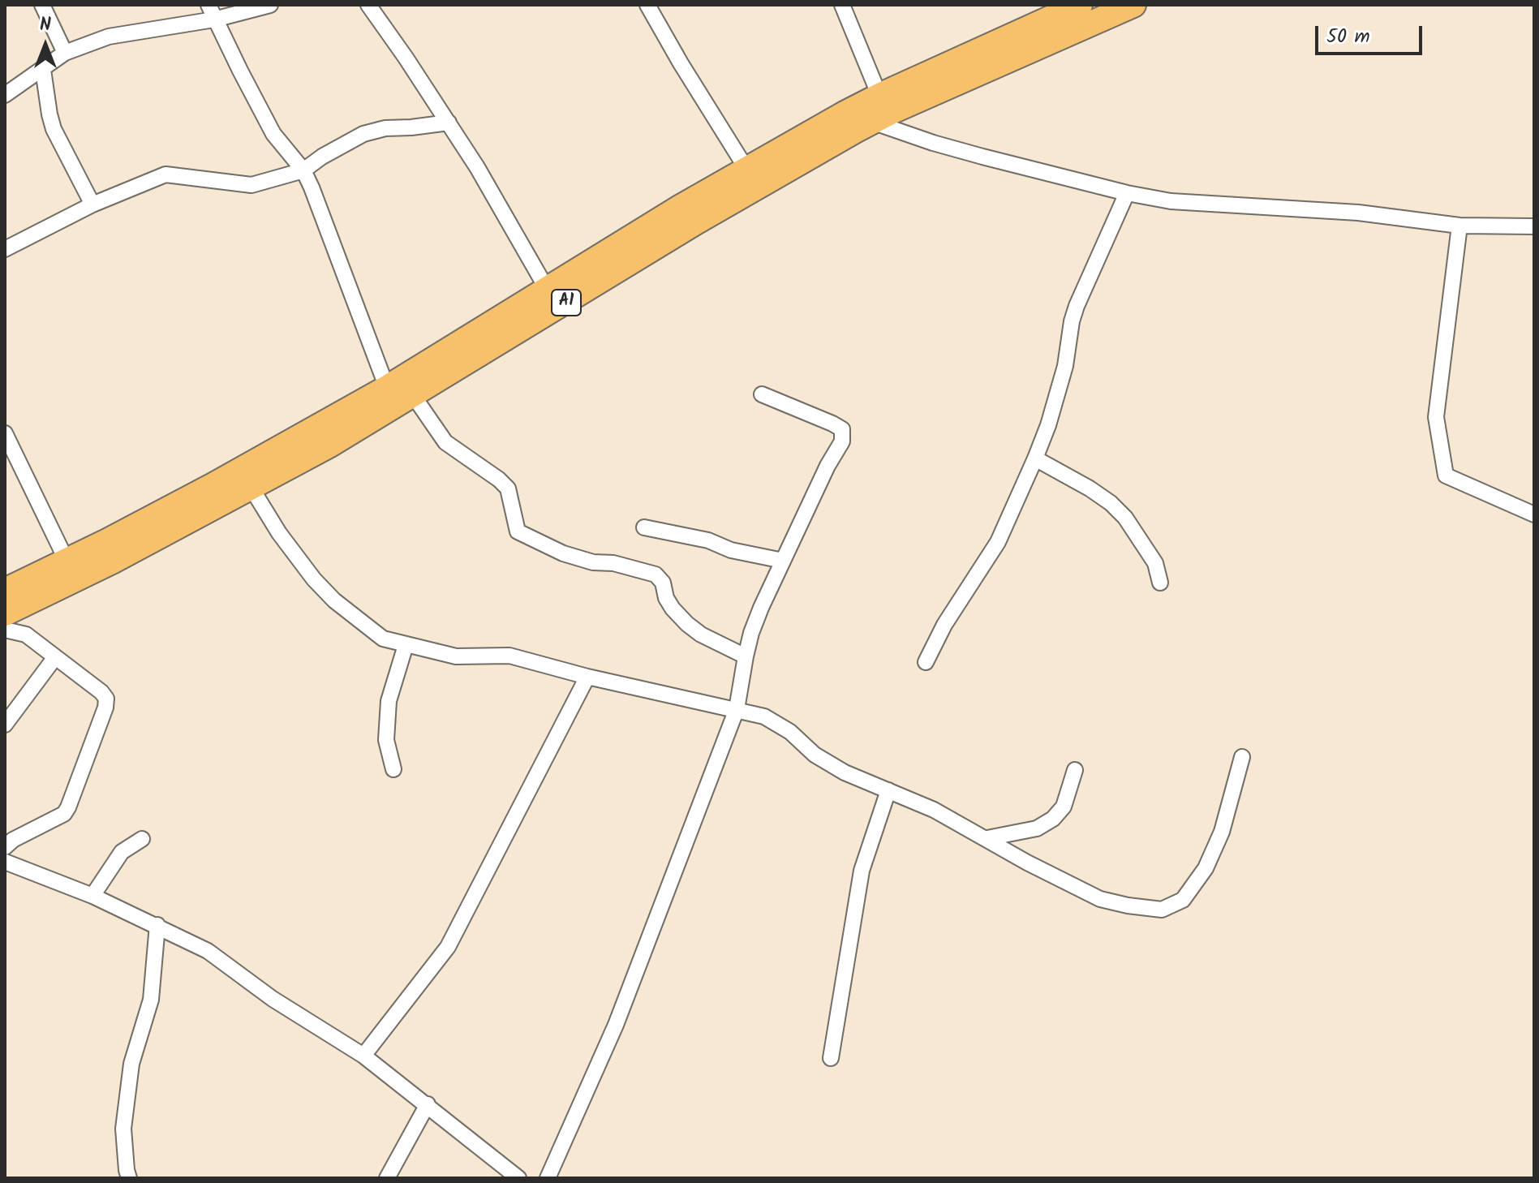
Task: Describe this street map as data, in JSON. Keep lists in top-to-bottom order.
{
  "streets": {
    "highway": ["A1"]
  },
  "scale_bar": "50 m",
  "north": "top"
}
